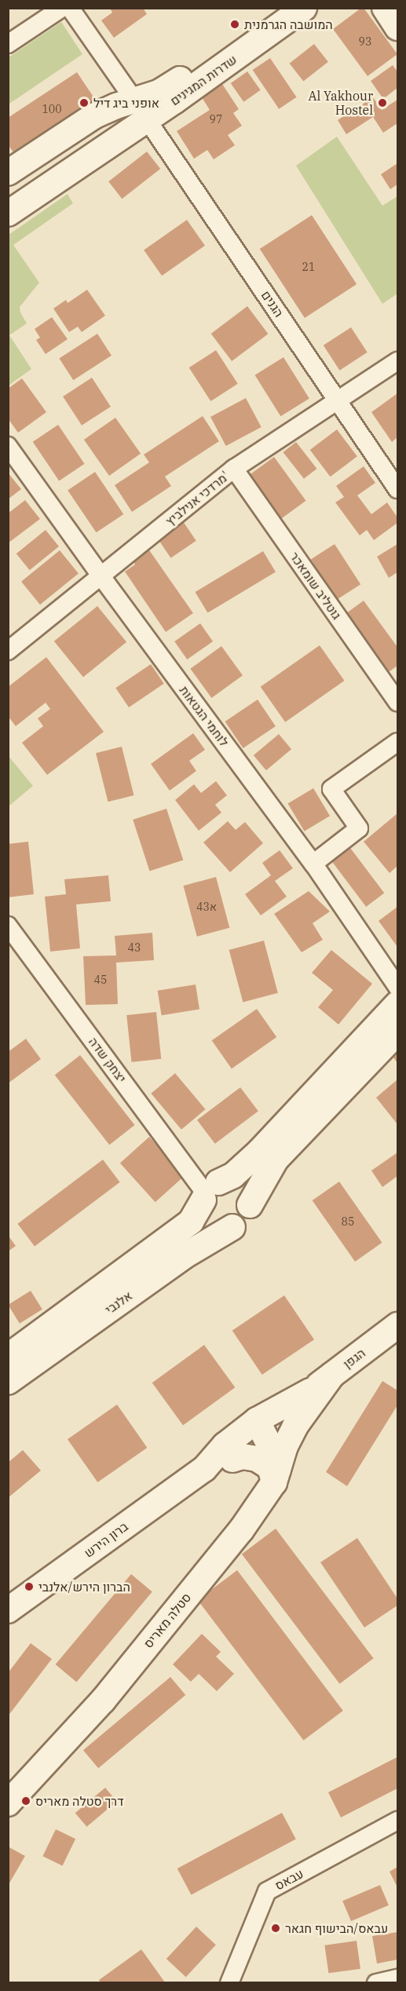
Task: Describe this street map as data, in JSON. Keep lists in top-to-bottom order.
{
  "streets": {
    "street": [
      "שדרות המגינים",
      "הגנים",
      "מרדכי אנילביץ'",
      "גוטליב שומאכר",
      "לוחמי הגטאות",
      "יצחק שדה",
      "אלנבי",
      "הגפן",
      "ברון הירש",
      "סטלה מאריס",
      "עבאס"
    ]
  },
  "crossings": [
    ["שדרות המגינים", "הגנים"],
    ["הגנים", "מרדכי אנילביץ'"],
    ["מרדכי אנילביץ'", "גוטליב שומאכר"],
    ["מרדכי אנילביץ'", "לוחמי הגטאות"],
    ["יצחק שדה", "אלנבי"],
    ["הגפן", "ברון הירש"],
    ["הגפן", "סטלה מאריס"]
  ],
  "places": [
    "המושבה הגרמנית",
    "אופני ביג דיל",
    "Al Yakhour Hostel",
    "הברון הירש/אלנבי",
    "דרך סטלה מאריס",
    "עבאס/הבישוף חגאר"
  ],
  "house_numbers": [
    "93",
    "100",
    "97",
    "21",
    "43א",
    "43",
    "45",
    "85"
  ]
}
